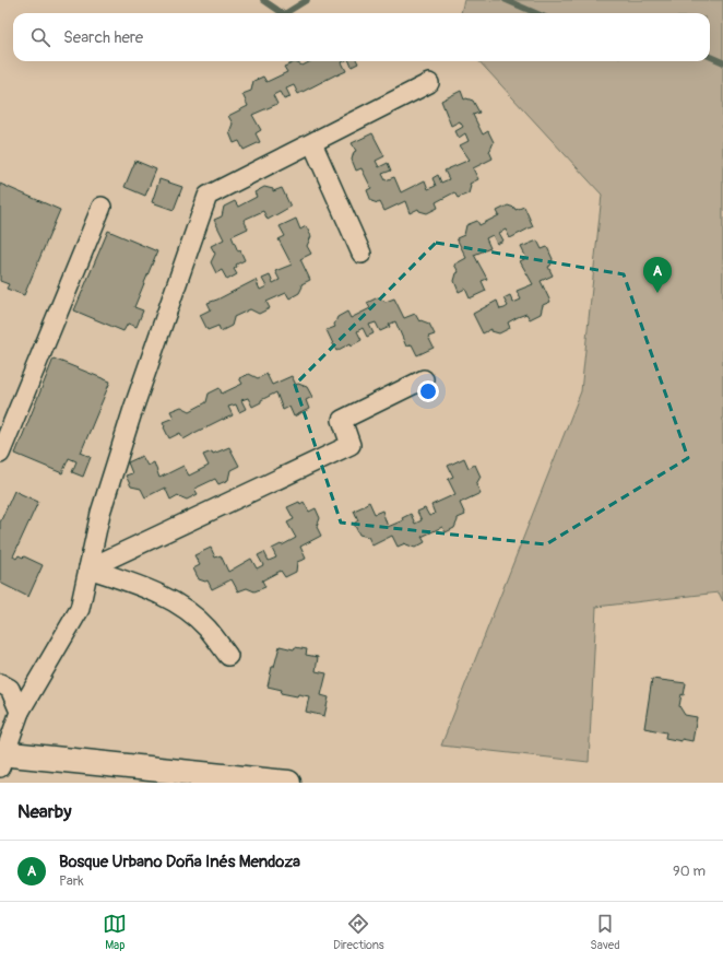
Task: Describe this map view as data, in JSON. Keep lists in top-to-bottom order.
{
  "page": {
    "search": "Search here",
    "pins": "A",
    "heading": "Nearby",
    "list": [
      {
        "mark": "A",
        "name": "Bosque Urbano Doña Inés Mendoza",
        "note": "Park",
        "value": "90 m"
      }
    ],
    "nav": ["Map", "Directions", "Saved"]
  }
}
